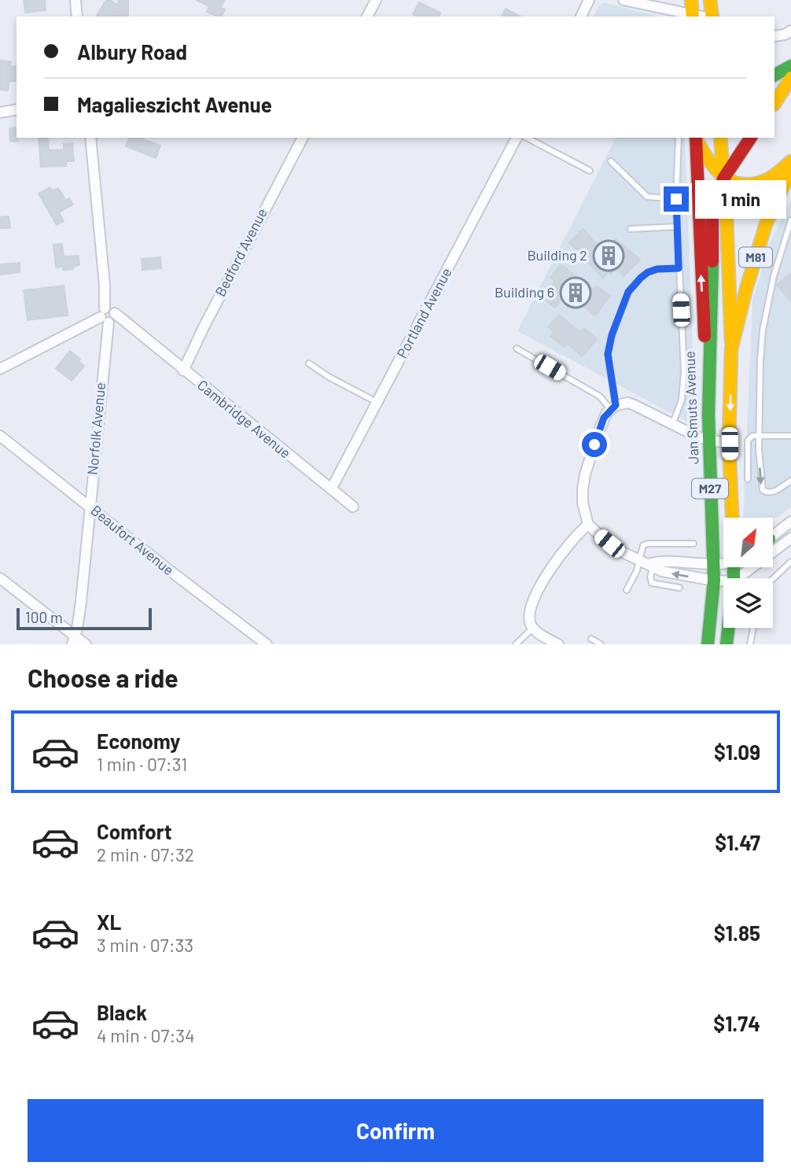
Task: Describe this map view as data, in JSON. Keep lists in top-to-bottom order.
{
  "streets": {
    "main road": ["M81", "Jan Smuts Avenue", "M27"],
    "street": [
      "Bedford Avenue",
      "Portland Avenue",
      "Cambridge Avenue",
      "Norfolk Avenue",
      "Beaufort Avenue"
    ]
  },
  "crossings": [
    ["Bedford Avenue", "Cambridge Avenue"],
    ["M81", "M27"],
    ["Portland Avenue", "Cambridge Avenue"],
    ["Cambridge Avenue", "Norfolk Avenue"],
    ["Norfolk Avenue", "Beaufort Avenue"]
  ],
  "places": {
    "building": ["Building 2", "Building 6"]
  },
  "scale_bar": "100 m",
  "north": "top right",
  "page": {
    "banner": ["Albury Road", "Magalieszicht Avenue"],
    "bubble": "1 min",
    "scale": "100 m",
    "heading": "Choose a ride",
    "list": [
      {
        "name": "Economy",
        "note": "1 min · 07:31",
        "value": "$1.09"
      },
      {
        "name": "Comfort",
        "note": "2 min · 07:32",
        "value": "$1.47"
      },
      {
        "name": "XL",
        "note": "3 min · 07:33",
        "value": "$1.85"
      },
      {
        "name": "Black",
        "note": "4 min · 07:34",
        "value": "$1.74"
      }
    ],
    "buttons": "Confirm"
  }
}
